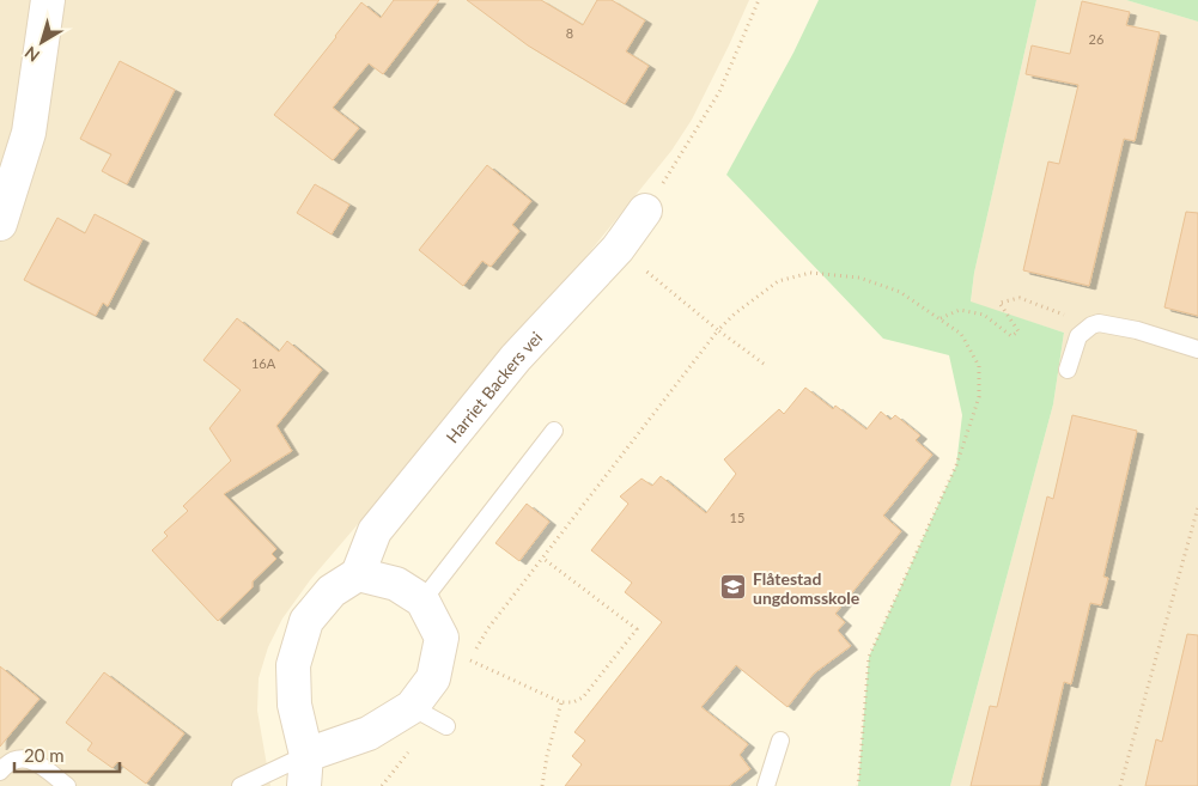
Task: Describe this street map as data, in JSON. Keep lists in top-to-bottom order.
{
  "streets": {
    "street": ["Harriet Backers vei"]
  },
  "places": {
    "school or university": ["Flåtestad ungdomsskole"]
  },
  "house_numbers": [
    "8",
    "26",
    "16A",
    "15"
  ],
  "scale_bar": "20 m",
  "north": "bottom left"
}
